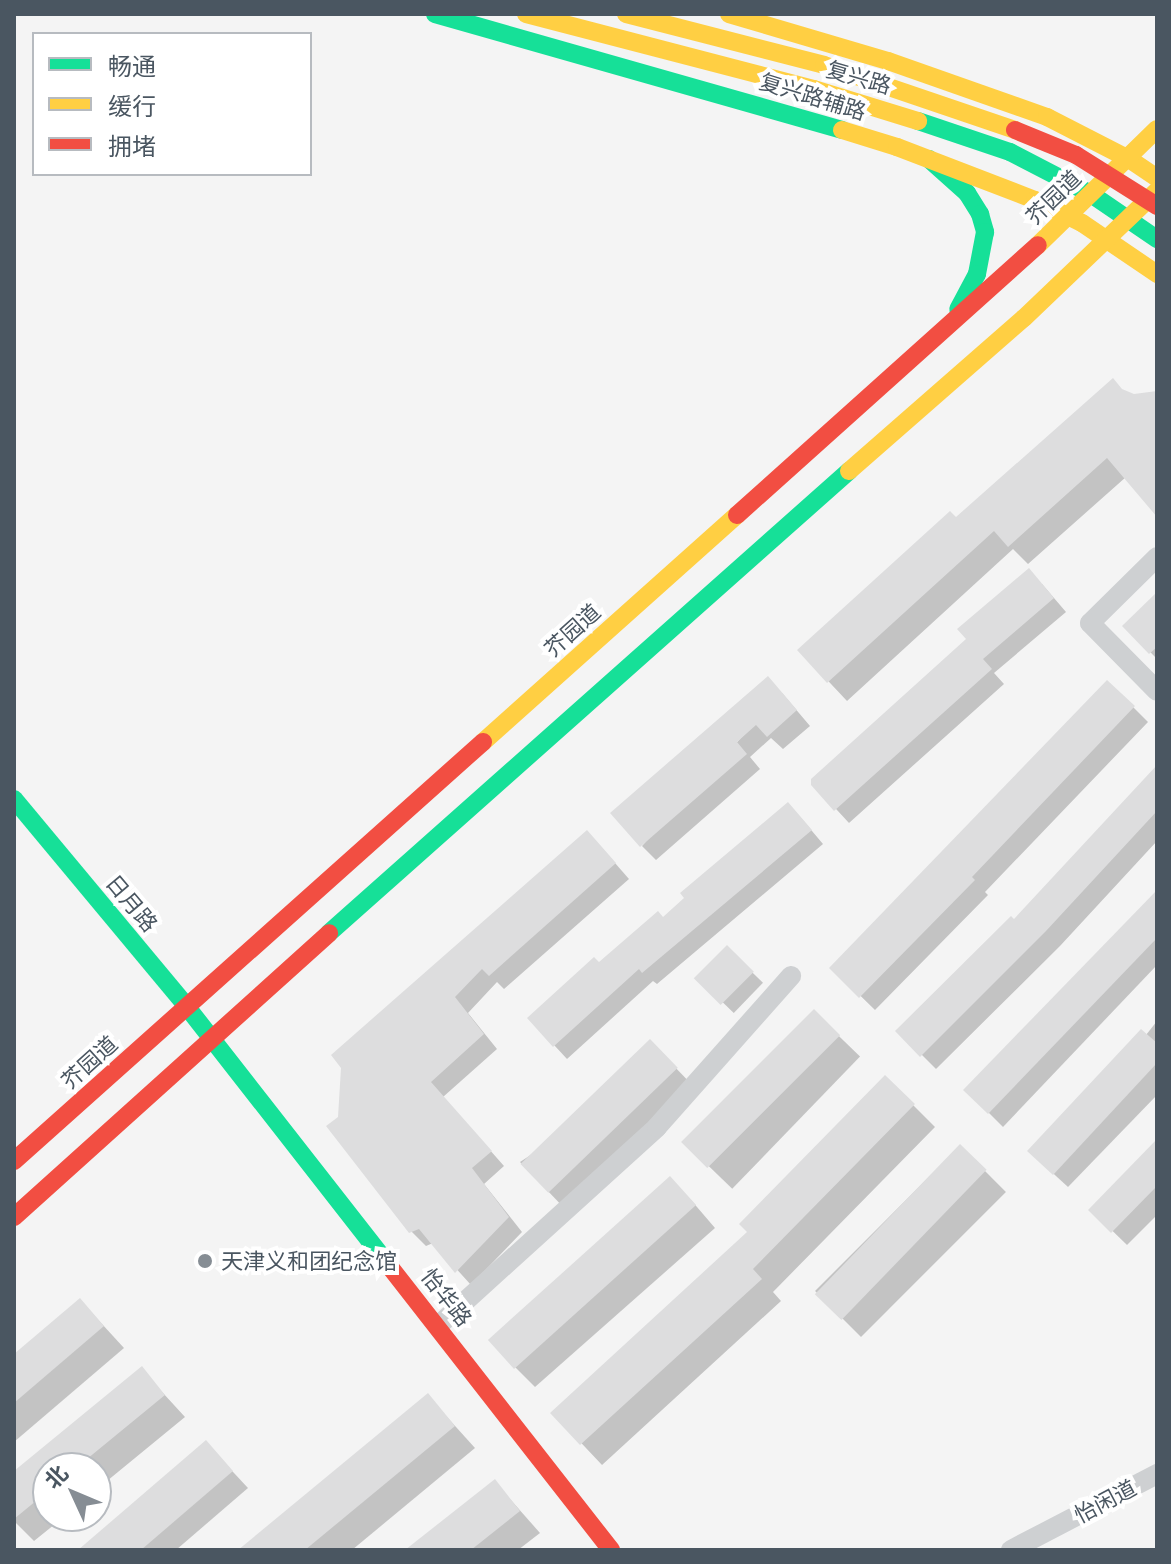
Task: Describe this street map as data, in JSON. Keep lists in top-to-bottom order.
{
  "streets": {
    "main road": [
      "复兴路",
      "复兴路辅路",
      "芥园道",
      "日月路",
      "怡华路"
    ],
    "street": ["怡闲道"]
  },
  "crossings": [
    ["复兴路", "芥园道"],
    ["复兴路辅路", "芥园道"],
    ["芥园道", "日月路"],
    ["日月路", "怡华路"]
  ],
  "places": ["天津义和团纪念馆"],
  "legend": ["畅通", "缓行", "拥堵"],
  "north": "top left"
}
